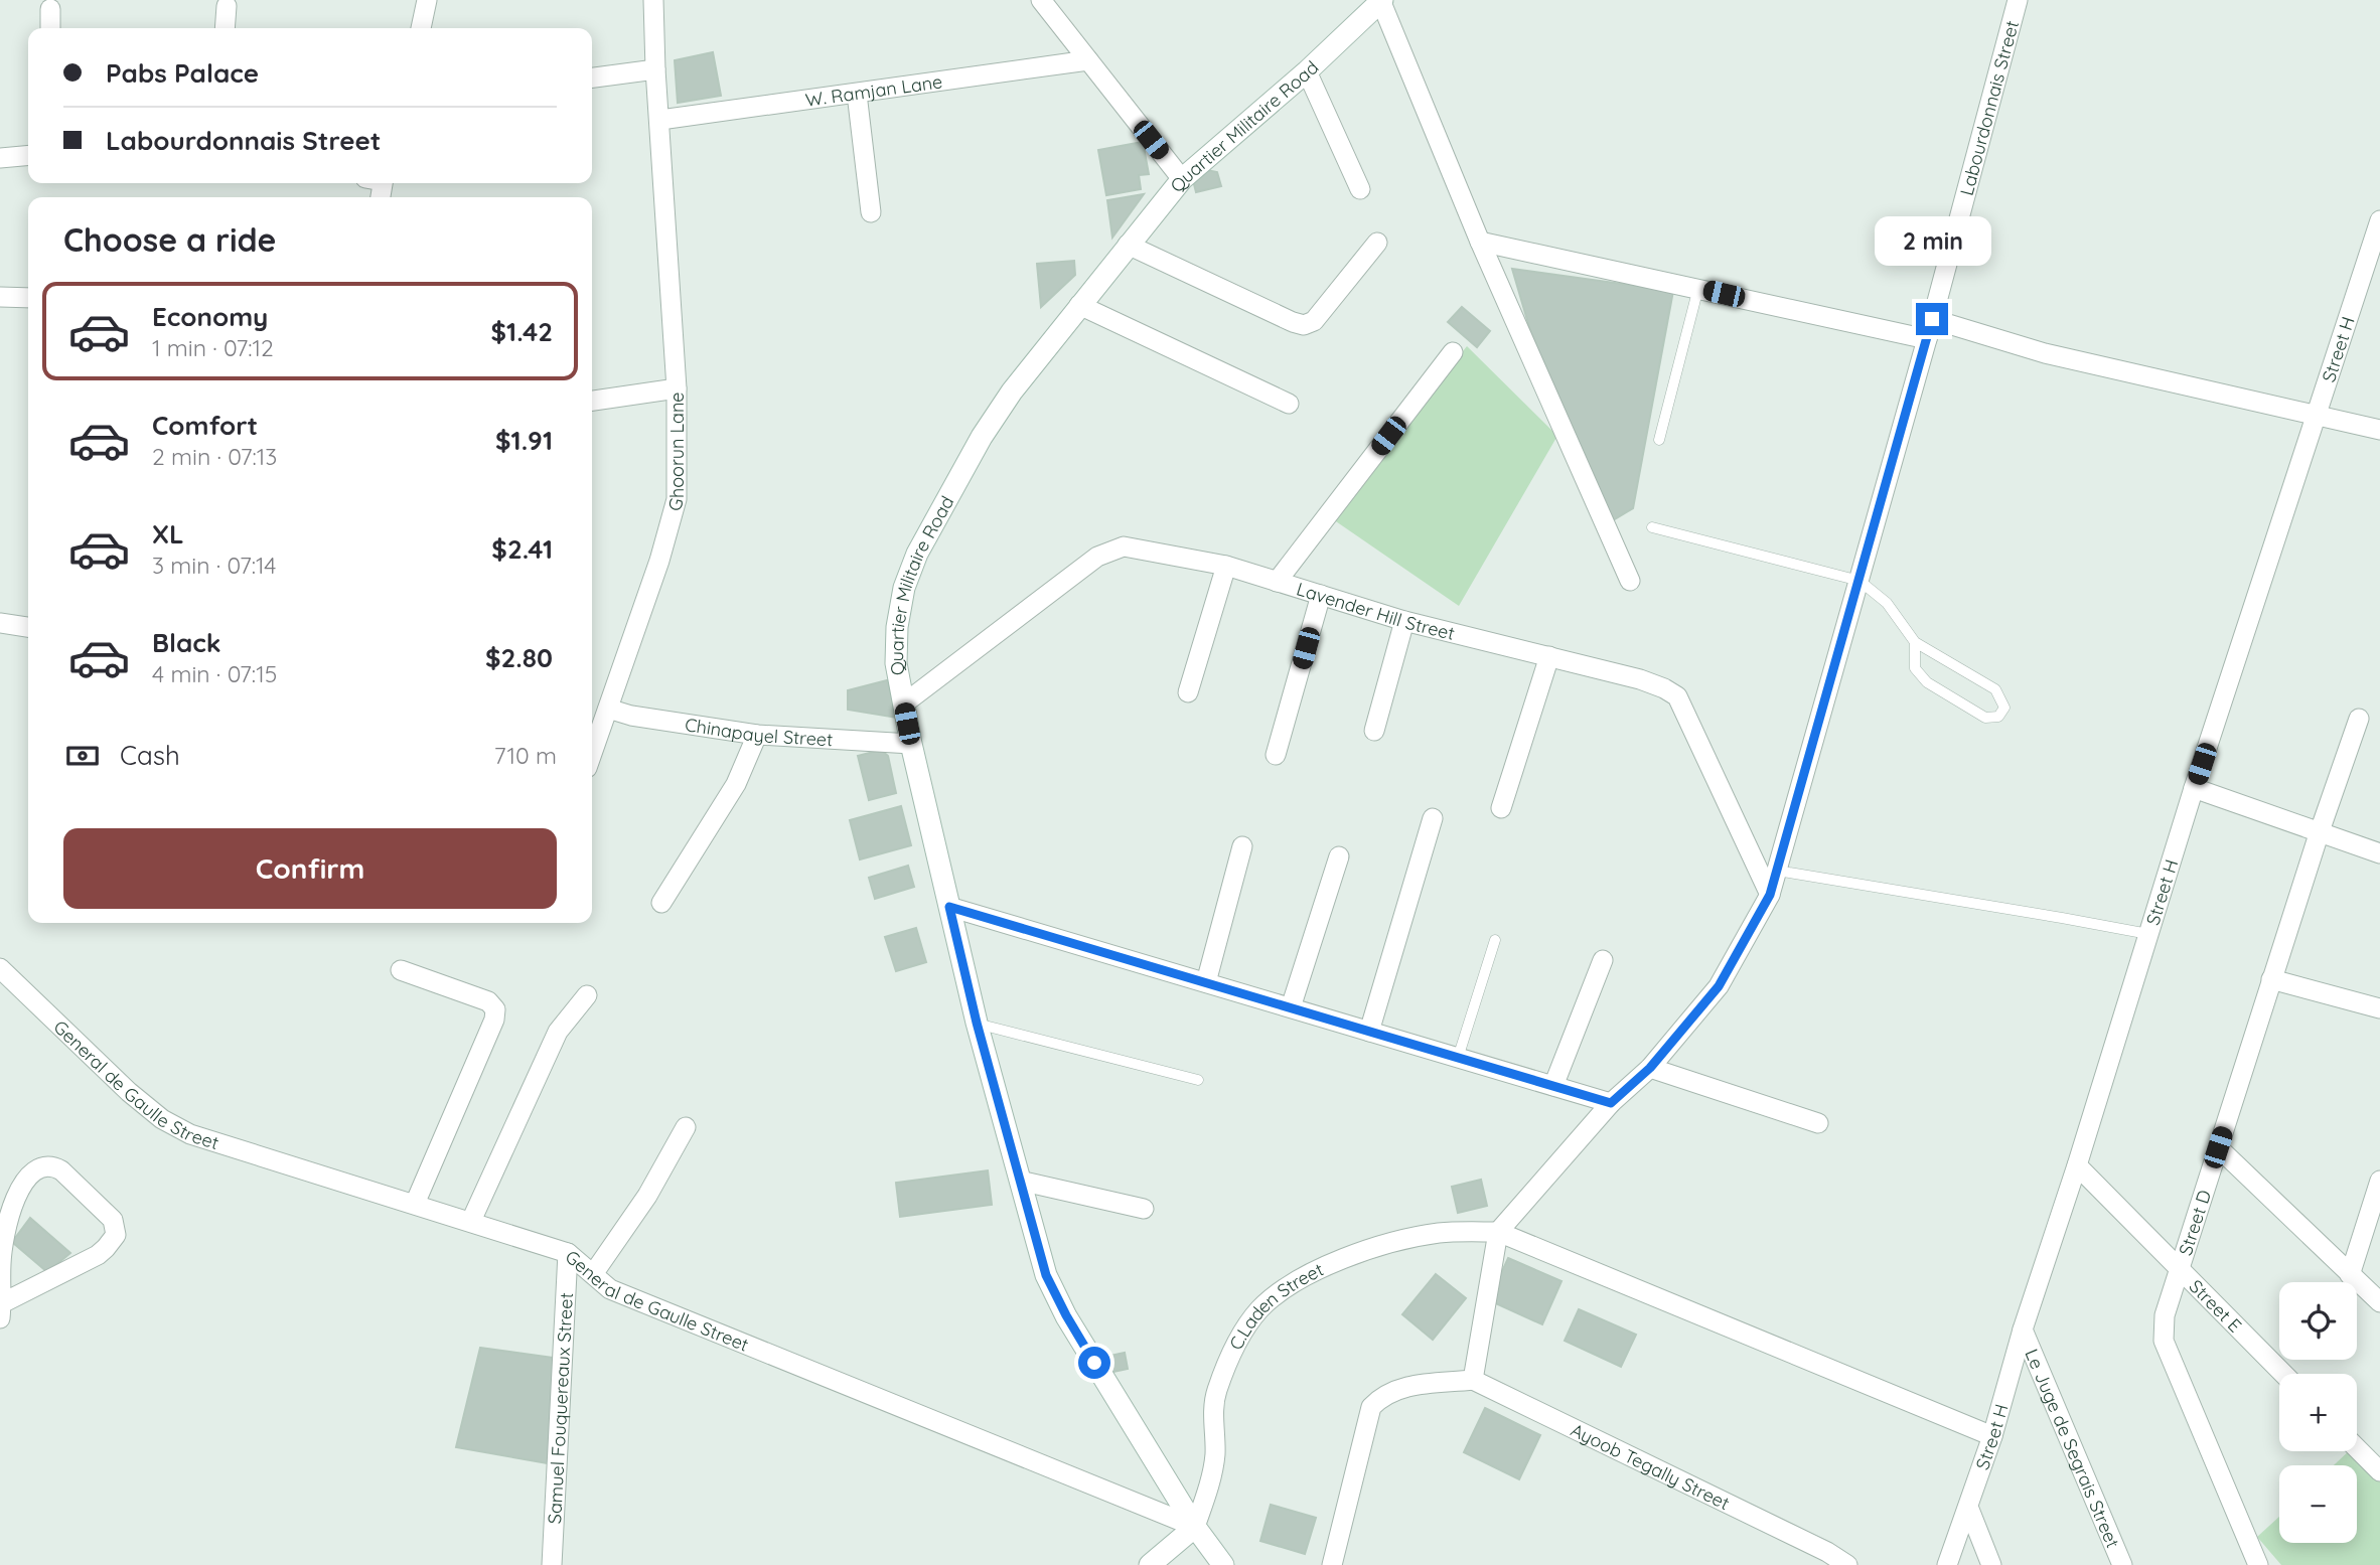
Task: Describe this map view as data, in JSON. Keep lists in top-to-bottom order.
{
  "streets": {
    "main road": ["Quartier Militaire Road"],
    "street": [
      "W. Ramjan Lane",
      "Labourdonnais Street",
      "Street H",
      "Ghoorun Lane",
      "Lavender Hill Street",
      "Chinapayel Street",
      "General de Gaulle Street",
      "Street D",
      "Street E",
      "C.Laden Street",
      "Samuel Fouquereaux Street",
      "Le Juge de Segrais Street",
      "Ayoob Tegally Street"
    ]
  },
  "crossings": [
    ["W. Ramjan Lane", "Ghoorun Lane"],
    ["Labourdonnais Street", "Lavender Hill Street"],
    ["Labourdonnais Street", "C.Laden Street"],
    ["Quartier Militaire Road", "Lavender Hill Street"],
    ["Quartier Militaire Road", "Chinapayel Street"],
    ["Quartier Militaire Road", "General de Gaulle Street"],
    ["Quartier Militaire Road", "C.Laden Street"],
    ["Street H", "Street E"],
    ["Street H", "Le Juge de Segrais Street"],
    ["Ghoorun Lane", "Chinapayel Street"],
    ["General de Gaulle Street", "C.Laden Street"],
    ["General de Gaulle Street", "Samuel Fouquereaux Street"],
    ["Street D", "Street E"]
  ],
  "page": {
    "banner": ["Pabs Palace", "Labourdonnais Street"],
    "heading": "Choose a ride",
    "bubble": "2 min",
    "list": [
      {
        "name": "Economy",
        "note": "1 min · 07:12",
        "value": "$1.42"
      },
      {
        "name": "Comfort",
        "note": "2 min · 07:13",
        "value": "$1.91"
      },
      {
        "name": "XL",
        "note": "3 min · 07:14",
        "value": "$2.41"
      },
      {
        "name": "Black",
        "note": "4 min · 07:15",
        "value": "$2.80"
      }
    ],
    "pay": ["Cash", "710 m"],
    "buttons": "Confirm",
    "map_buttons": ["+", "−"]
  }
}
